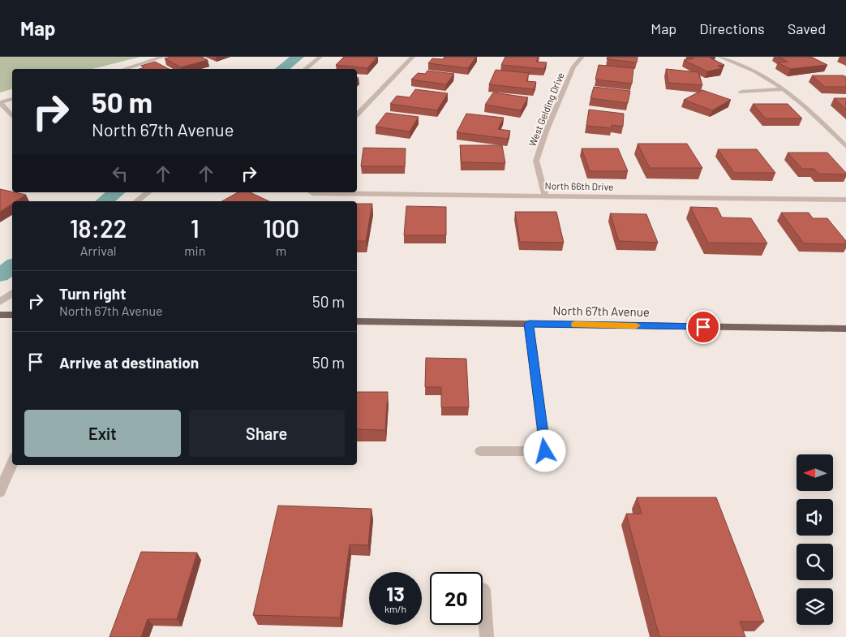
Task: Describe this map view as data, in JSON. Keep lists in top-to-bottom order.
{
  "streets": {
    "main road": ["North 67th Avenue"],
    "street": ["West Gelding Drive", "North 66th Drive"]
  },
  "crossings": [
    ["West Gelding Drive", "North 66th Drive"]
  ],
  "north": "left",
  "page": {
    "header": "Map",
    "nav": ["Map", "Directions", "Saved"],
    "turn": ["50 m", "North 67th Avenue"],
    "eta": [
      "18:22",
      "Arrival",
      "1",
      "min",
      "100",
      "m"
    ],
    "list": [
      {
        "name": "Turn right",
        "note": "North 67th Avenue",
        "value": "50 m"
      },
      {
        "name": "Arrive at destination",
        "value": "50 m"
      }
    ],
    "buttons": ["Exit", "Share"],
    "speed": "13 km/h",
    "limit": "20"
  }
}
